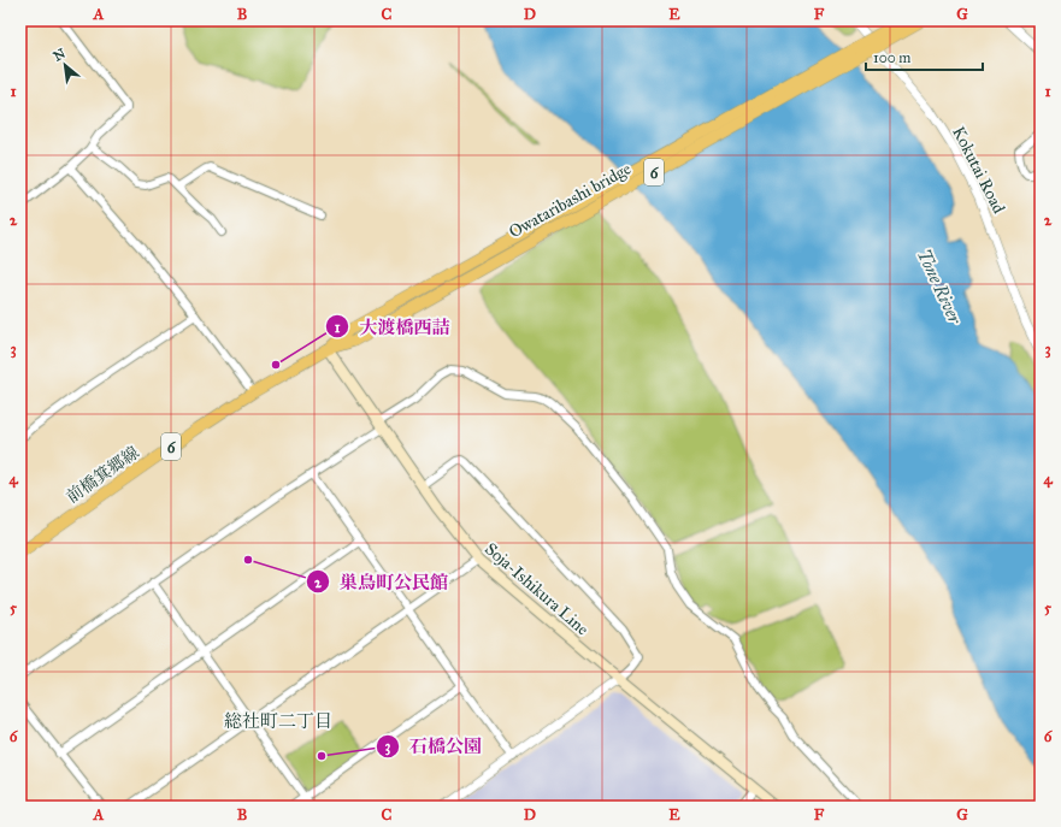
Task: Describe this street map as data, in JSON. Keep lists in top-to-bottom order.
{
  "streets": {
    "main road": [
      "6",
      "Owataribashi bridge",
      "前橋箕郷線",
      "Soja-Ishikura Line"
    ],
    "street": ["Kokutai Road"]
  },
  "crossings": [
    ["Owataribashi bridge", "前橋箕郷線"],
    ["前橋箕郷線", "Soja-Ishikura Line"]
  ],
  "districts": ["総社町二丁目"],
  "water": ["Tone River"],
  "places": ["大渡橋西詰", "巣鳥町公民館", "石橋公園"],
  "scale_bar": "100 m",
  "north": "top left",
  "grid": {
    "columns": [
      "A",
      "B",
      "C",
      "D",
      "E",
      "F",
      "G"
    ],
    "rows": [
      "1",
      "2",
      "3",
      "4",
      "5",
      "6"
    ]
  }
}
